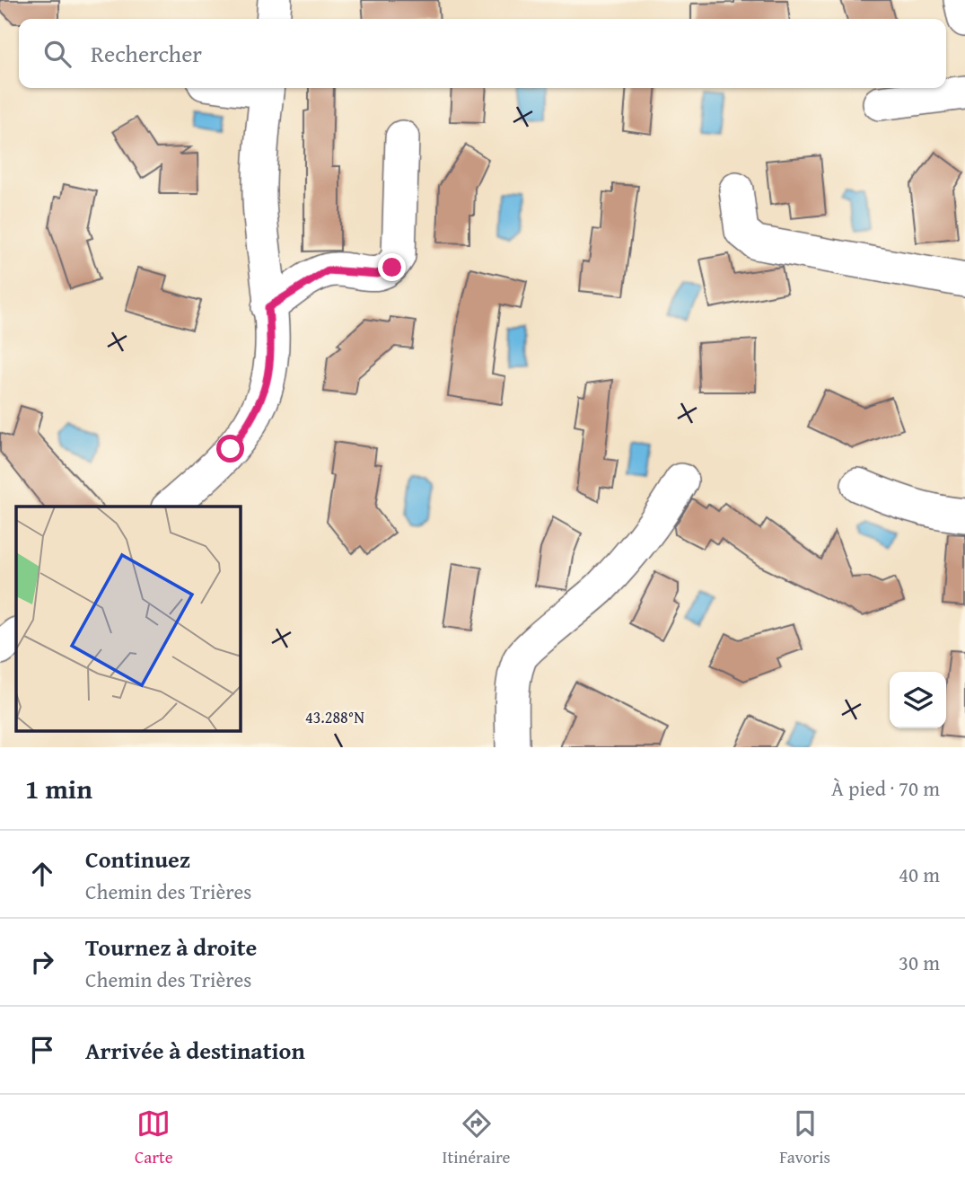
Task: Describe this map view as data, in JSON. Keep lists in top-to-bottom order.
{
  "page": {
    "search": "Rechercher",
    "heading": ["1 min", "À pied · 70 m"],
    "list": [
      ["Continuez", "Chemin des Trières", "40 m"],
      ["Tournez à droite", "Chemin des Trières", "30 m"],
      "Arrivée à destination"
    ],
    "nav": ["Carte", "Itinéraire", "Favoris"]
  },
  "coordinates": ["43.288°N"]
}
